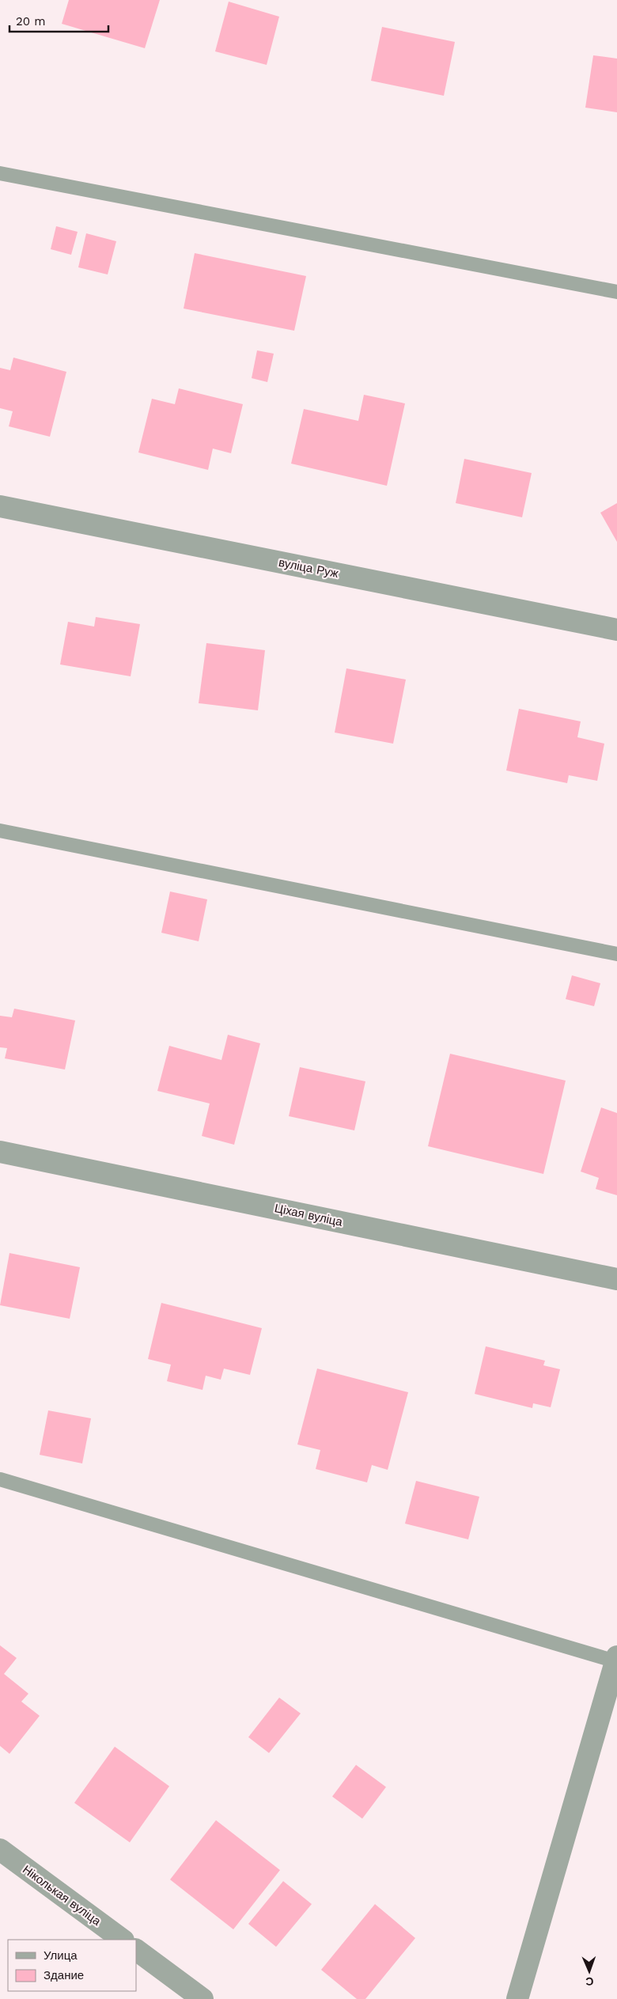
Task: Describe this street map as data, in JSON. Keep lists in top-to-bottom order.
{
  "streets": {
    "street": ["вуліца Руж", "Ціхая вуліца", "Ніколькая вуліца"]
  },
  "legend": ["Улица", "Здание"],
  "scale_bar": "20 m",
  "north": "bottom"
}
